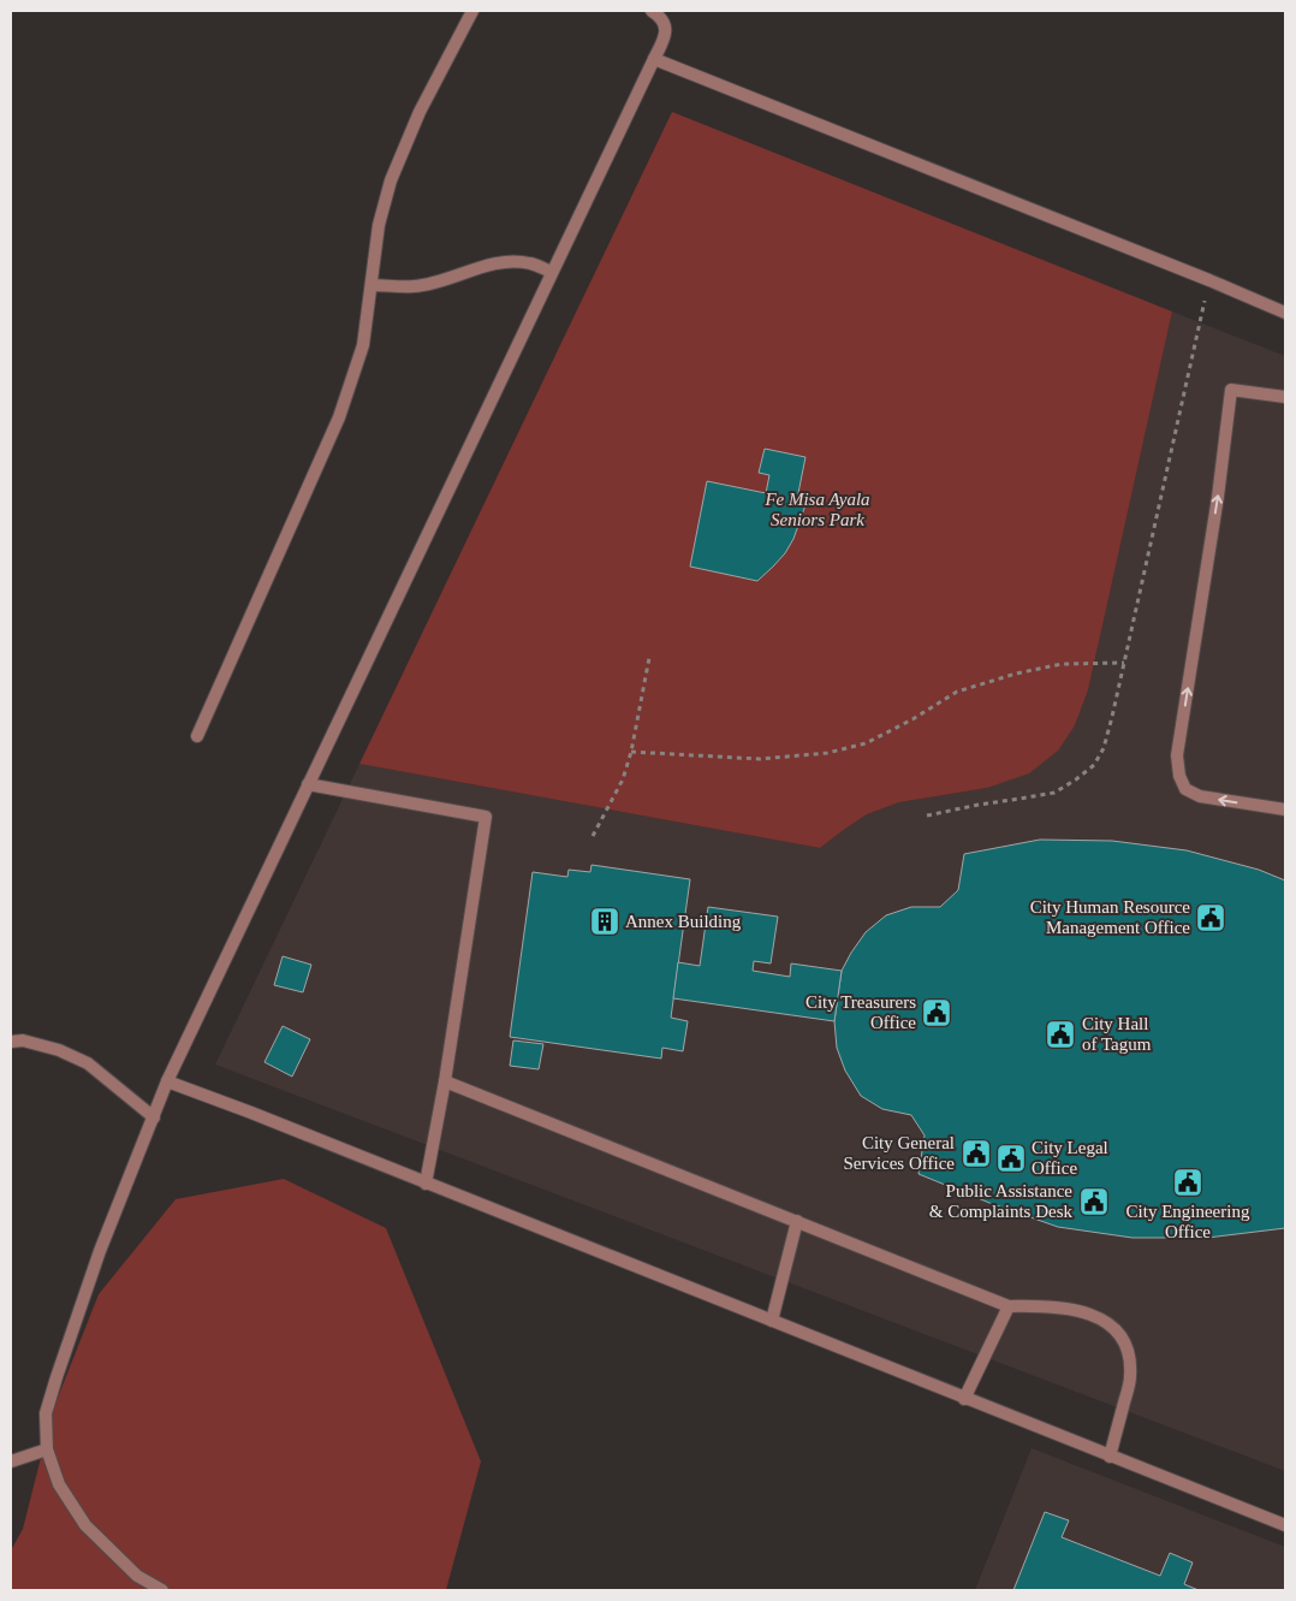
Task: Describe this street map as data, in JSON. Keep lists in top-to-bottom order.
{
  "parks": ["Fe Misa Ayala Seniors Park"],
  "places": {
    "public building": [
      "City Human Resource Management Office",
      "City Treasurers Office",
      "City Hall of Tagum",
      "City General Services Office",
      "City Legal Office",
      "City Engineering Office",
      "Public Assistance & Complaints Desk"
    ],
    "building": ["Annex Building"]
  }
}
